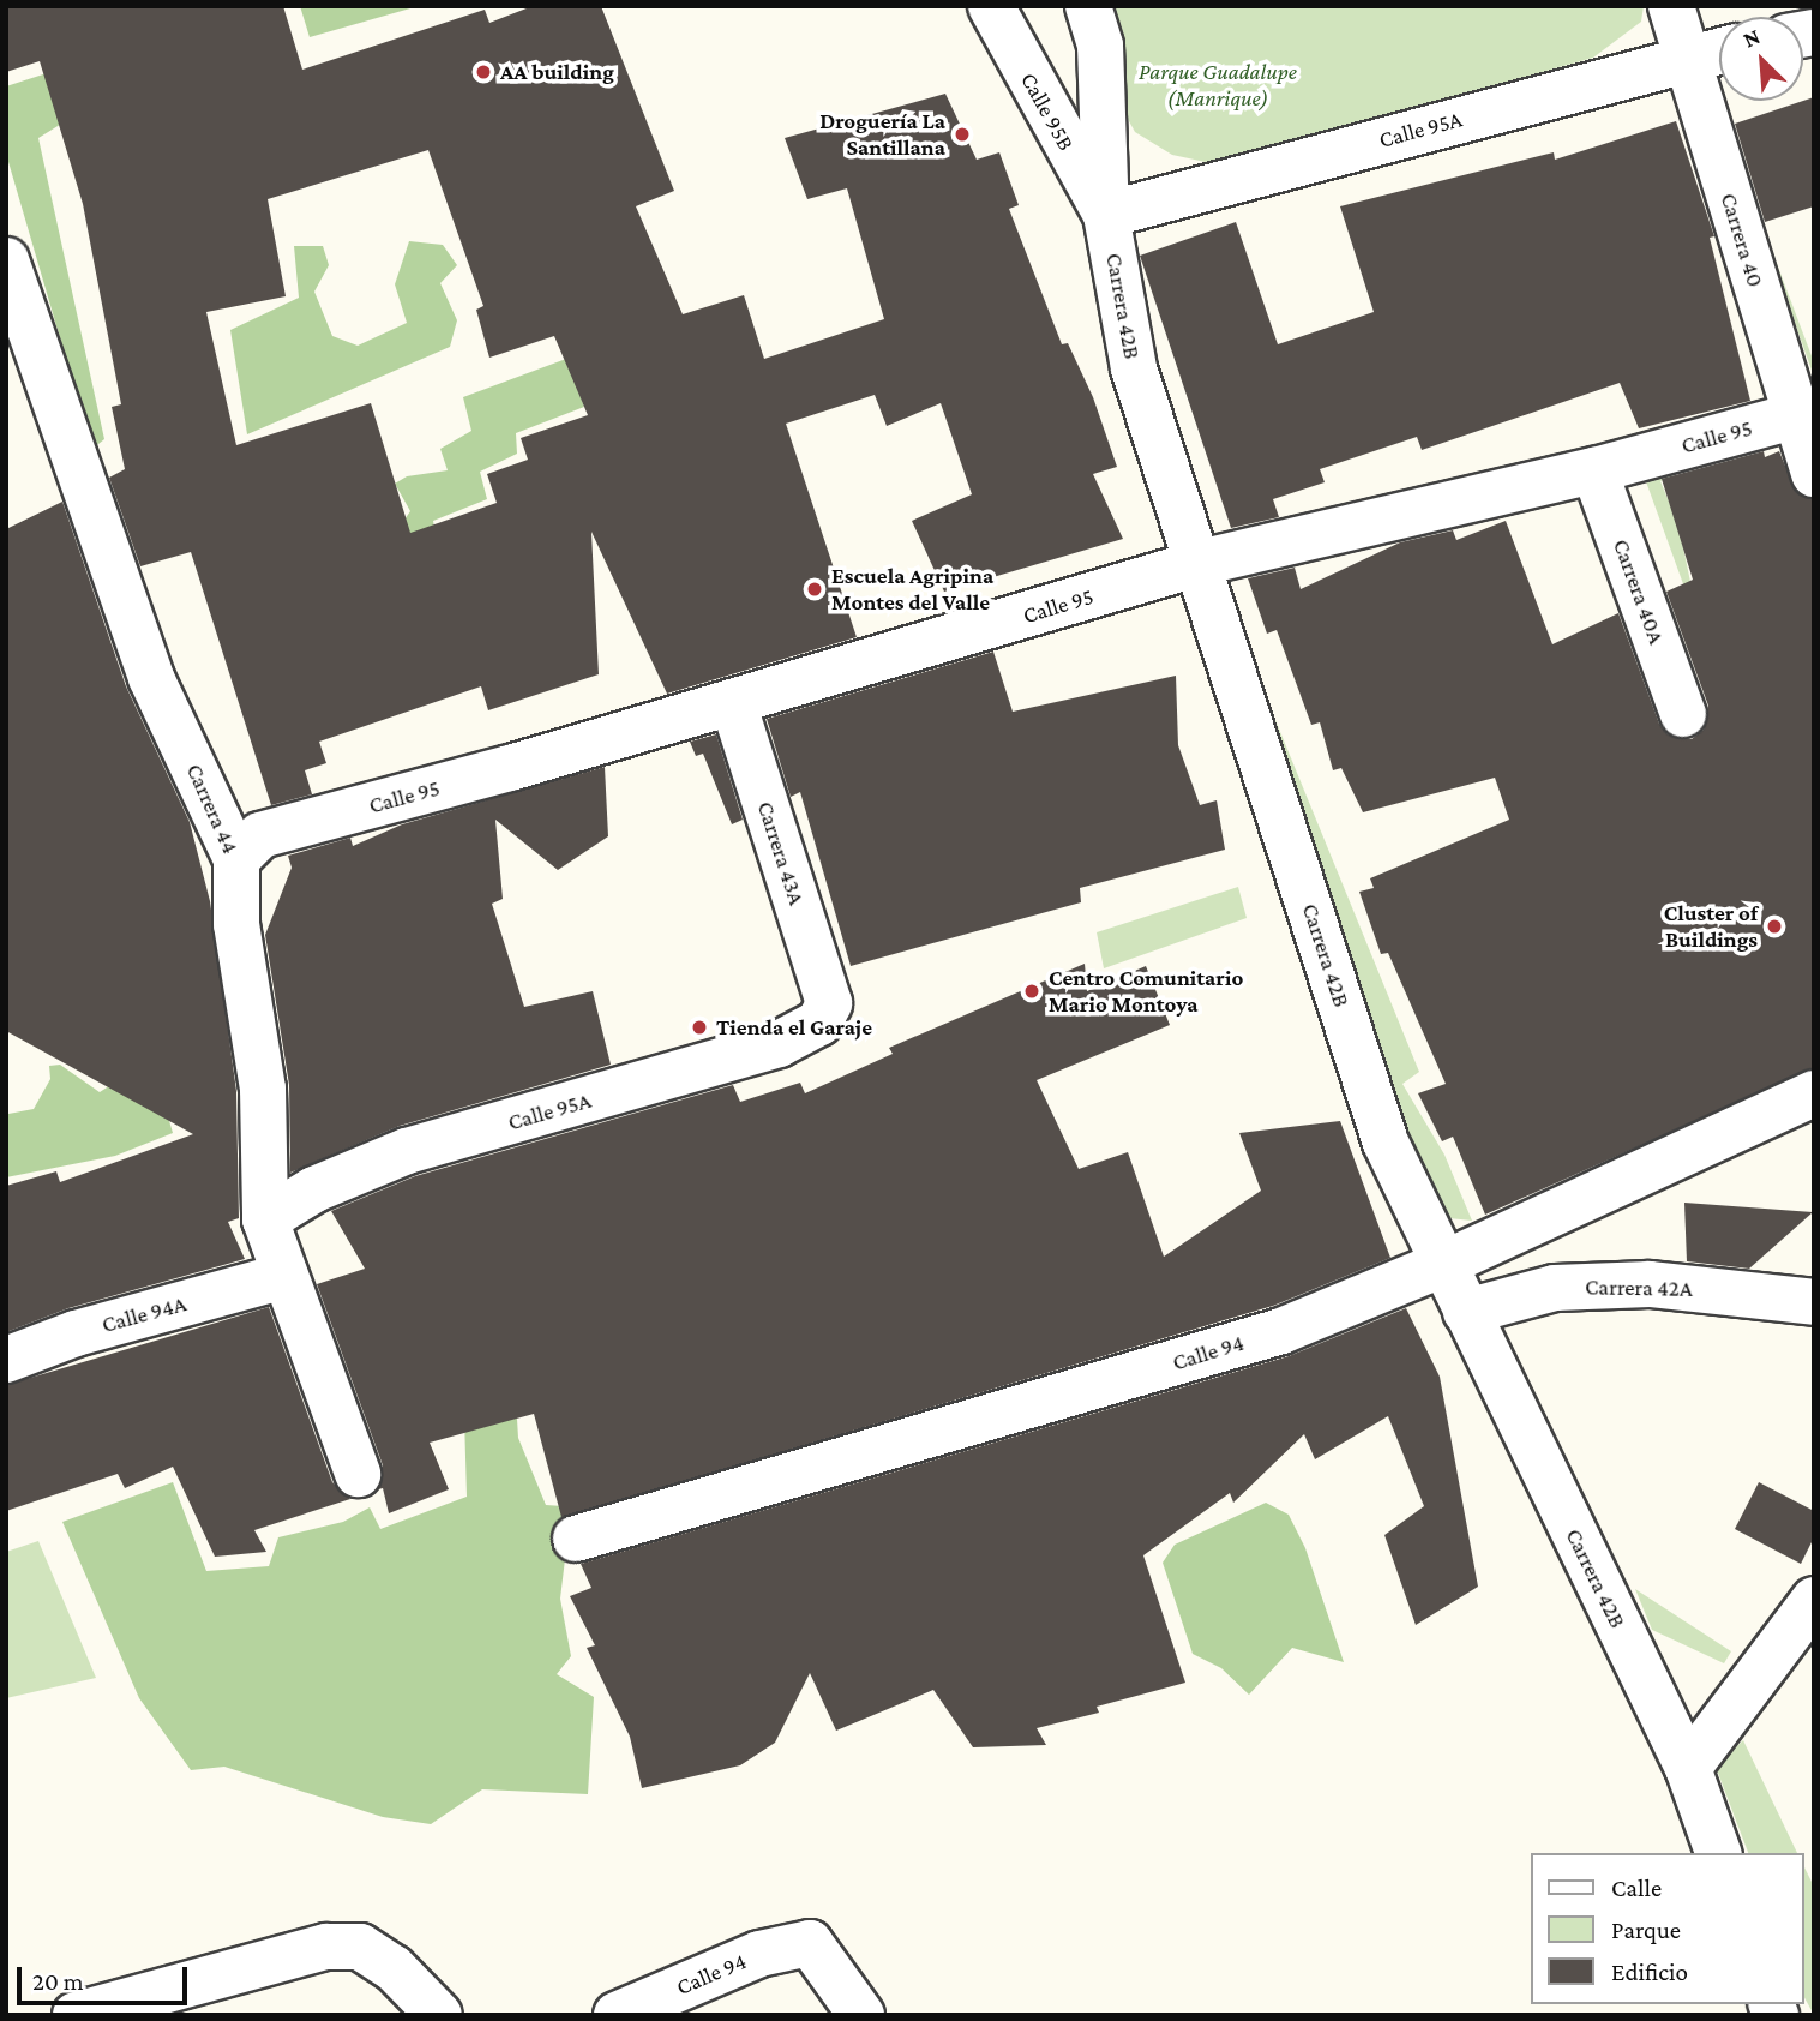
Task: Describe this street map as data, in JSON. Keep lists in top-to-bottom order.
{
  "streets": {
    "street": [
      "Calle 95B",
      "Calle 95A",
      "Carrera 40",
      "Carrera 42B",
      "Calle 95",
      "Carrera 40A",
      "Carrera 44",
      "Carrera 43A",
      "Carrera 42A",
      "Calle 94A",
      "Calle 94"
    ]
  },
  "crossings": [
    ["Calle 95B", "Calle 95A"],
    ["Calle 95B", "Carrera 42B"],
    ["Calle 95A", "Carrera 40"],
    ["Calle 95A", "Carrera 42B"],
    ["Calle 95A", "Carrera 44"],
    ["Calle 95A", "Carrera 43A"],
    ["Carrera 40", "Calle 95"],
    ["Carrera 42B", "Calle 95"],
    ["Carrera 42B", "Carrera 42A"],
    ["Carrera 42B", "Calle 94"],
    ["Calle 95", "Carrera 40A"],
    ["Calle 95", "Carrera 44"],
    ["Calle 95", "Carrera 43A"],
    ["Carrera 44", "Calle 94A"]
  ],
  "parks": ["Parque Guadalupe (Manrique)"],
  "places": [
    "AA building",
    "Droguería La Santillana",
    "Escuela Agripina Montes del Valle",
    "Cluster of Buildings",
    "Centro Comunitario Mario Montoya",
    "Tienda el Garaje"
  ],
  "legend": ["Calle", "Parque", "Edificio"],
  "scale_bar": "20 m",
  "north": "top left"
}
